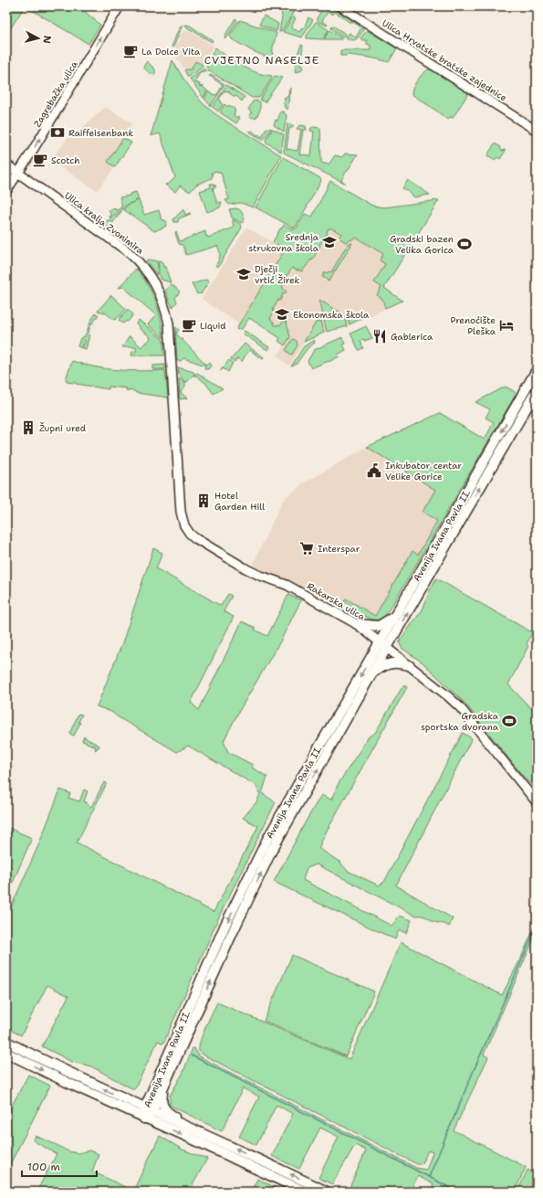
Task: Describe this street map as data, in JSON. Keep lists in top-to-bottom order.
{
  "streets": {
    "main road": [
      "Ulica Hrvatske bratske zajednice",
      "Zagrebačka ulica",
      "Ulica kralja Zvonimira",
      "Avenija Ivana Pavla II.",
      "Rakarska ulica"
    ]
  },
  "crossings": [
    ["Zagrebačka ulica", "Ulica kralja Zvonimira"],
    ["Ulica kralja Zvonimira", "Rakarska ulica"],
    ["Avenija Ivana Pavla II.", "Rakarska ulica"]
  ],
  "one_way": ["Zagrebačka ulica"],
  "districts": ["CVJETNO NASELJE"],
  "places": {
    "cafe": ["La Dolce Vita", "Scotch", "Liquid"],
    "bank": ["Raiffeisenbank"],
    "school or university": ["Srednja strukovna škola", "Dječji vrtić Žirek", "Ekonomska škola"],
    "sports": ["Gradski bazen Velika Gorica", "Gradska sportska dvorana"],
    "hotel": ["Prenoćište Pleška"],
    "restaurant": ["Gablerica"],
    "building": ["Župni ured", "Hotel Garden Hill"],
    "public building": ["Inkubator centar Velike Gorice"],
    "supermarket": ["Interspar"]
  },
  "scale_bar": "100 m",
  "north": "right"
}
